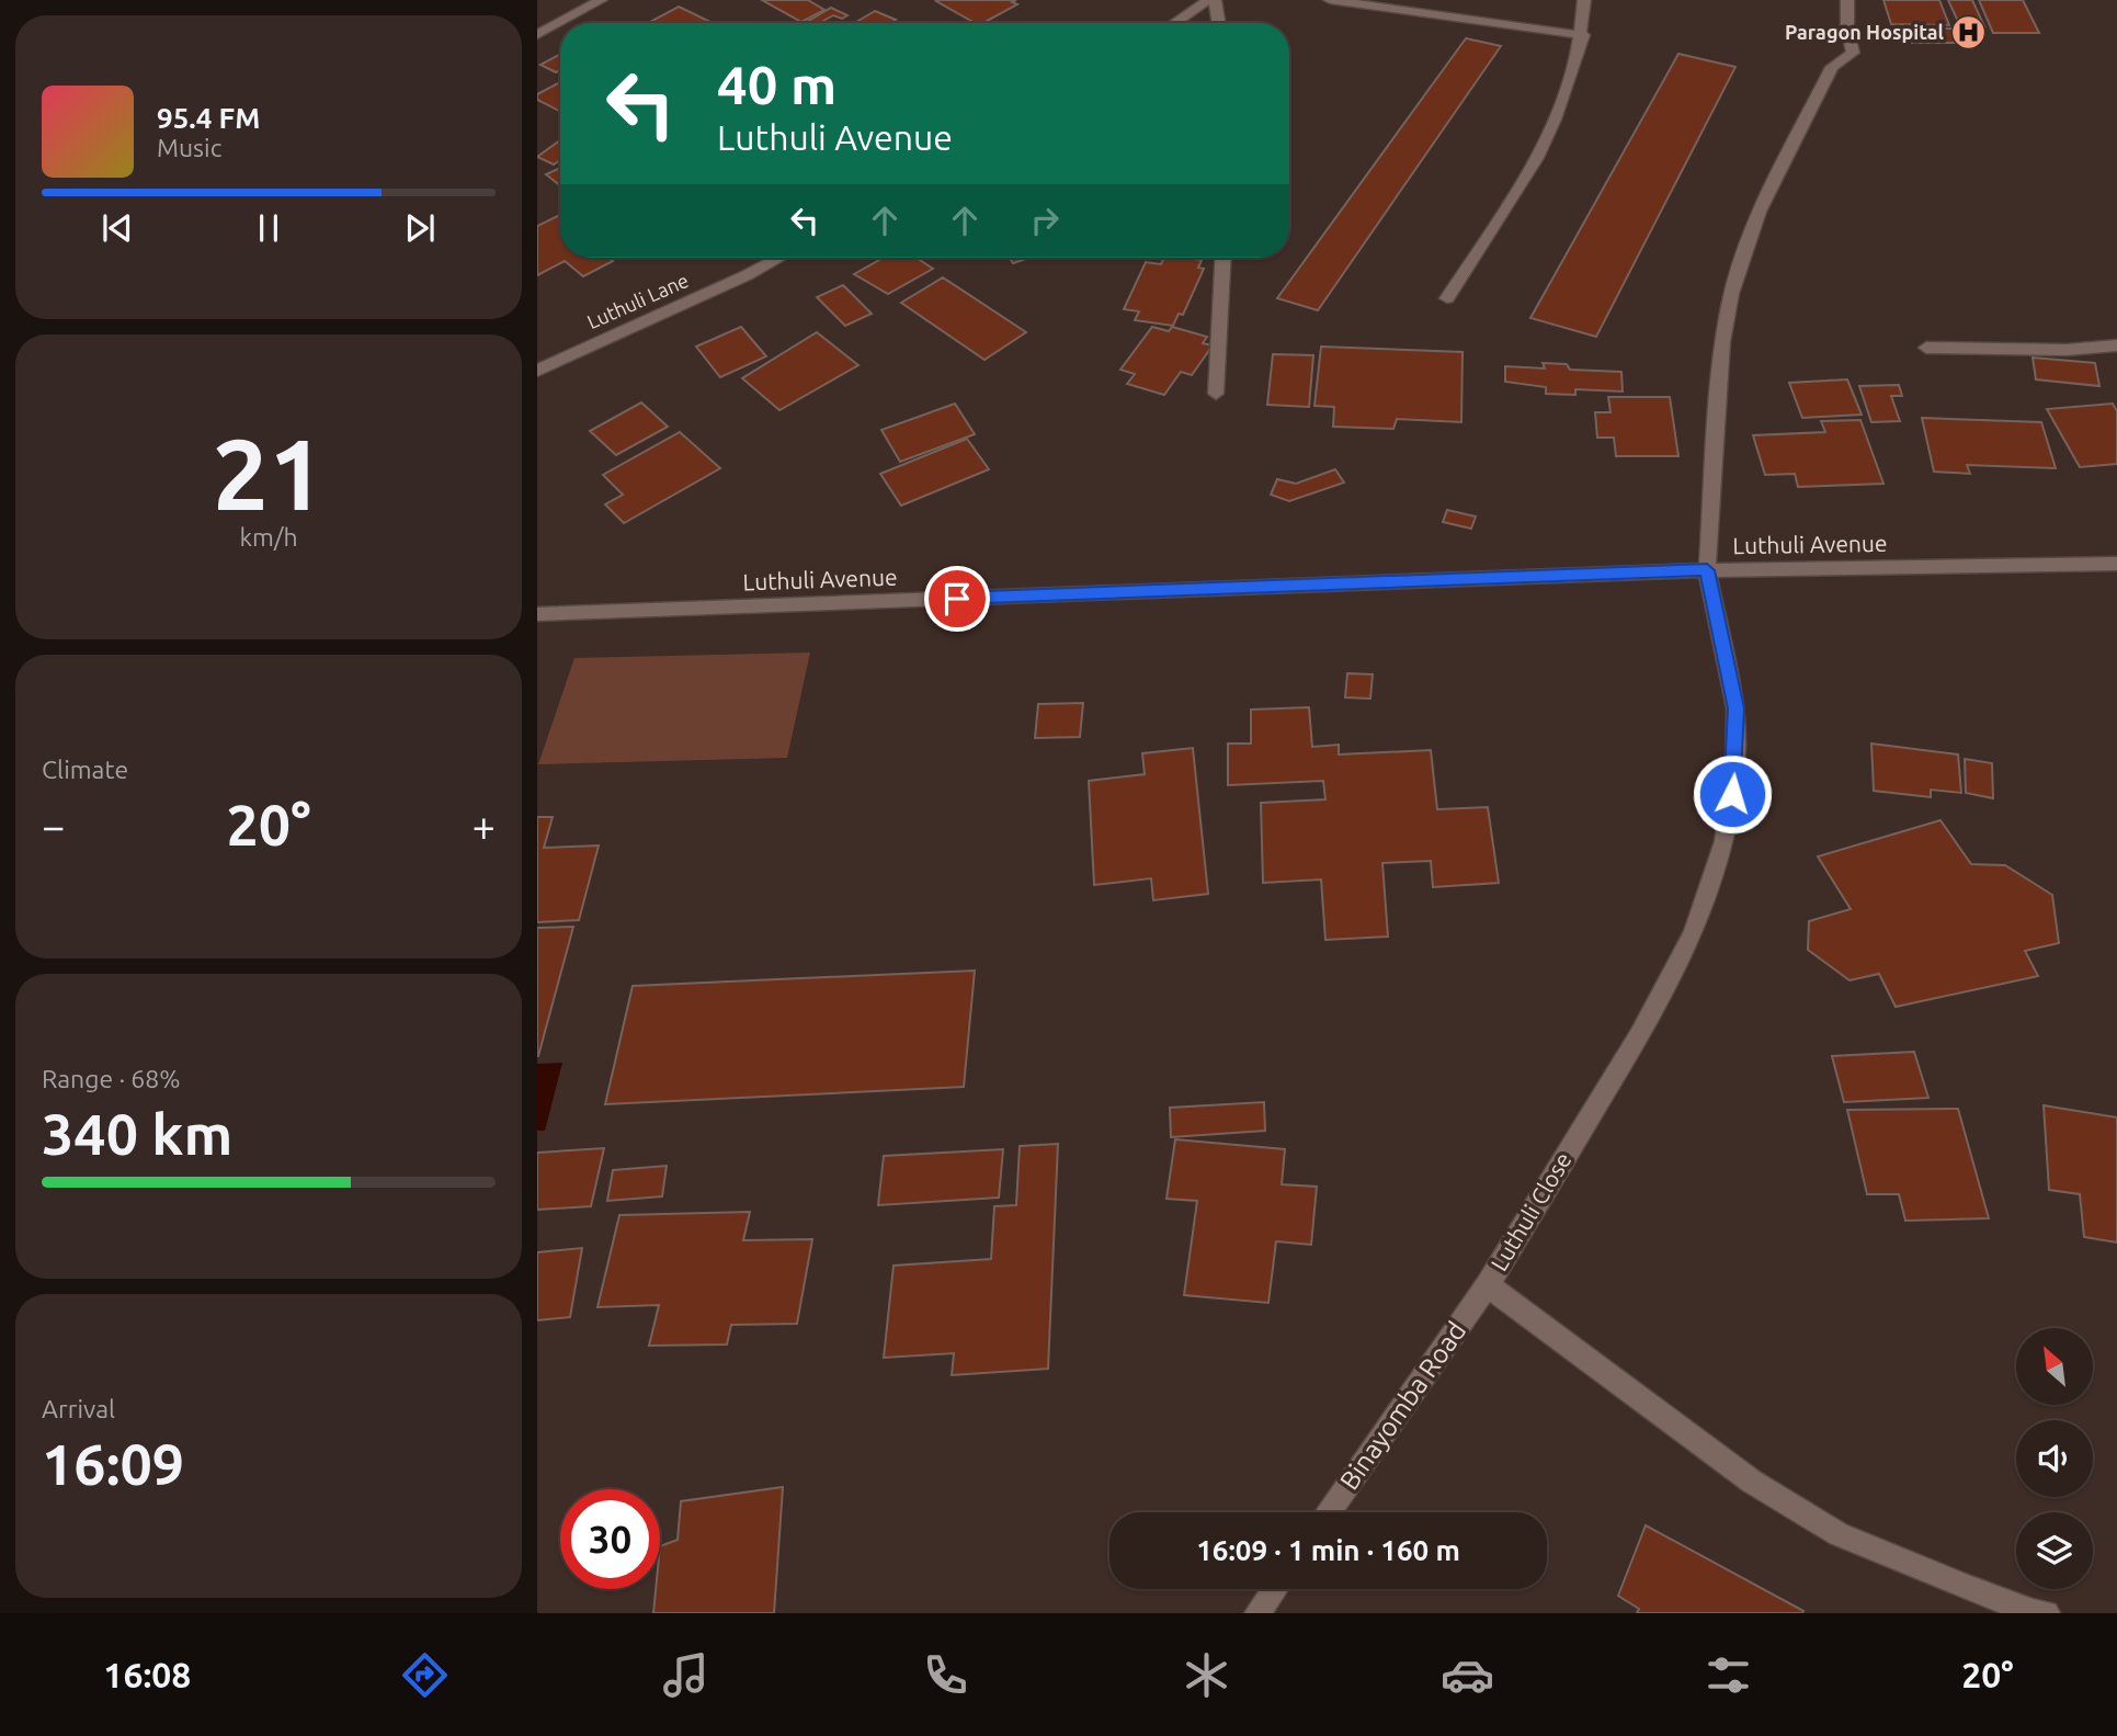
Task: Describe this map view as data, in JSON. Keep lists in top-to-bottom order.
{
  "streets": {
    "street": [
      "Luthuli Lane",
      "Luthuli Avenue",
      "Luthuli Close",
      "Binayomba Road"
    ]
  },
  "crossings": [
    ["Luthuli Avenue", "Luthuli Close"],
    ["Luthuli Close", "Binayomba Road"]
  ],
  "places": {
    "hospital": ["Paragon Hospital"]
  },
  "north": "top left",
  "page": {
    "turn": ["40 m", "Luthuli Avenue"],
    "song": ["95.4 FM", "Music"],
    "tile": [
      ["21", "km/h"],
      "Climate",
      ["Range · 68%", "340 km"],
      ["Arrival", "16:09"]
    ],
    "heat": ["−", "20°", "+"],
    "limit": "30",
    "trip": "16:09 · 1 min · 160 m",
    "tabs": ["16:08", "20°"]
  }
}
